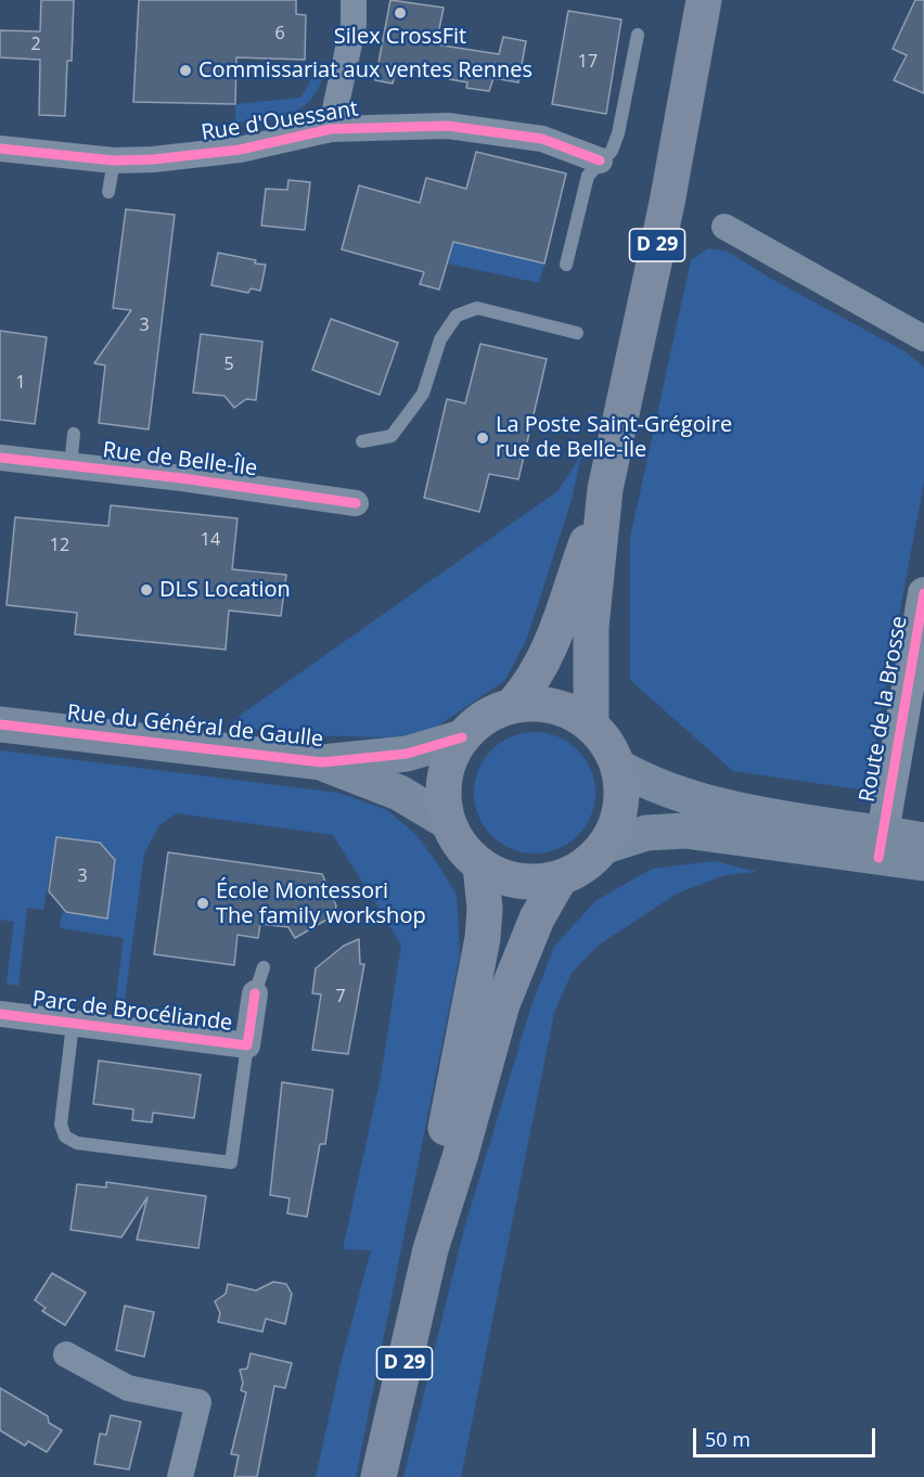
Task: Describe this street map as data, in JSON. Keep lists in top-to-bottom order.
{
  "streets": {
    "main road": ["D 29", "Rue du Général de Gaulle"],
    "street": [
      "Rue d'Ouessant",
      "Rue de Belle-Île",
      "Route de la Brosse",
      "Parc de Brocéliande"
    ]
  },
  "crossings": [
    ["D 29", "Rue du Général de Gaulle"]
  ],
  "places": [
    "Silex CrossFit",
    "Commissariat aux ventes Rennes",
    "La Poste Saint-Grégoire rue de Belle-Île",
    "DLS Location",
    "École Montessori The family workshop"
  ],
  "house_numbers": [
    "6",
    "2",
    "17",
    "3",
    "5",
    "1",
    "14",
    "12",
    "3",
    "7"
  ],
  "scale_bar": "50 m"
}
